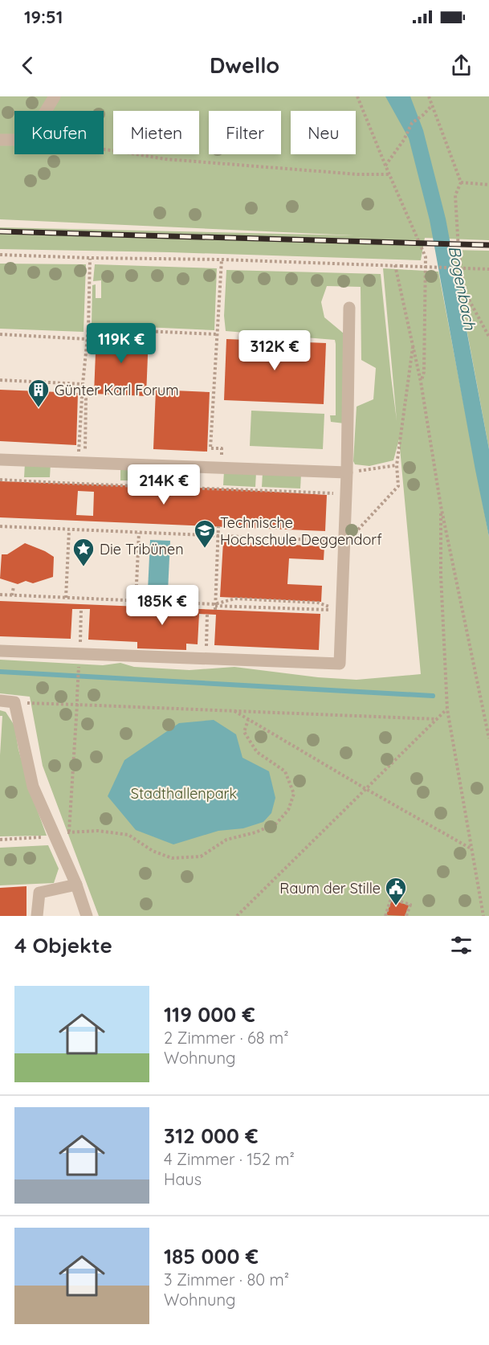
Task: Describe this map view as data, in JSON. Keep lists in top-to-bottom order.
{
  "water": ["Bogenbach"],
  "parks": ["Stadthallenpark"],
  "places": {
    "building": ["Günter Karl Forum"],
    "school or university": ["Technische Hochschule Deggendorf"],
    "place": ["Die Tribünen"],
    "public building": ["Raum der Stille"]
  },
  "page": {
    "status": "19:51",
    "header": "Dwello",
    "chip": [
      "Kaufen",
      "Mieten",
      "Filter",
      "Neu"
    ],
    "price": [
      "119K €",
      "312K €",
      "214K €",
      "185K €"
    ],
    "heading": "4 Objekte",
    "list": [
      {
        "name": "119 000 €",
        "note": "2 Zimmer · 68 m² · Wohnung"
      },
      {
        "name": "312 000 €",
        "note": "4 Zimmer · 152 m² · Haus"
      },
      {
        "name": "185 000 €",
        "note": "3 Zimmer · 80 m² · Wohnung"
      }
    ]
  }
}
